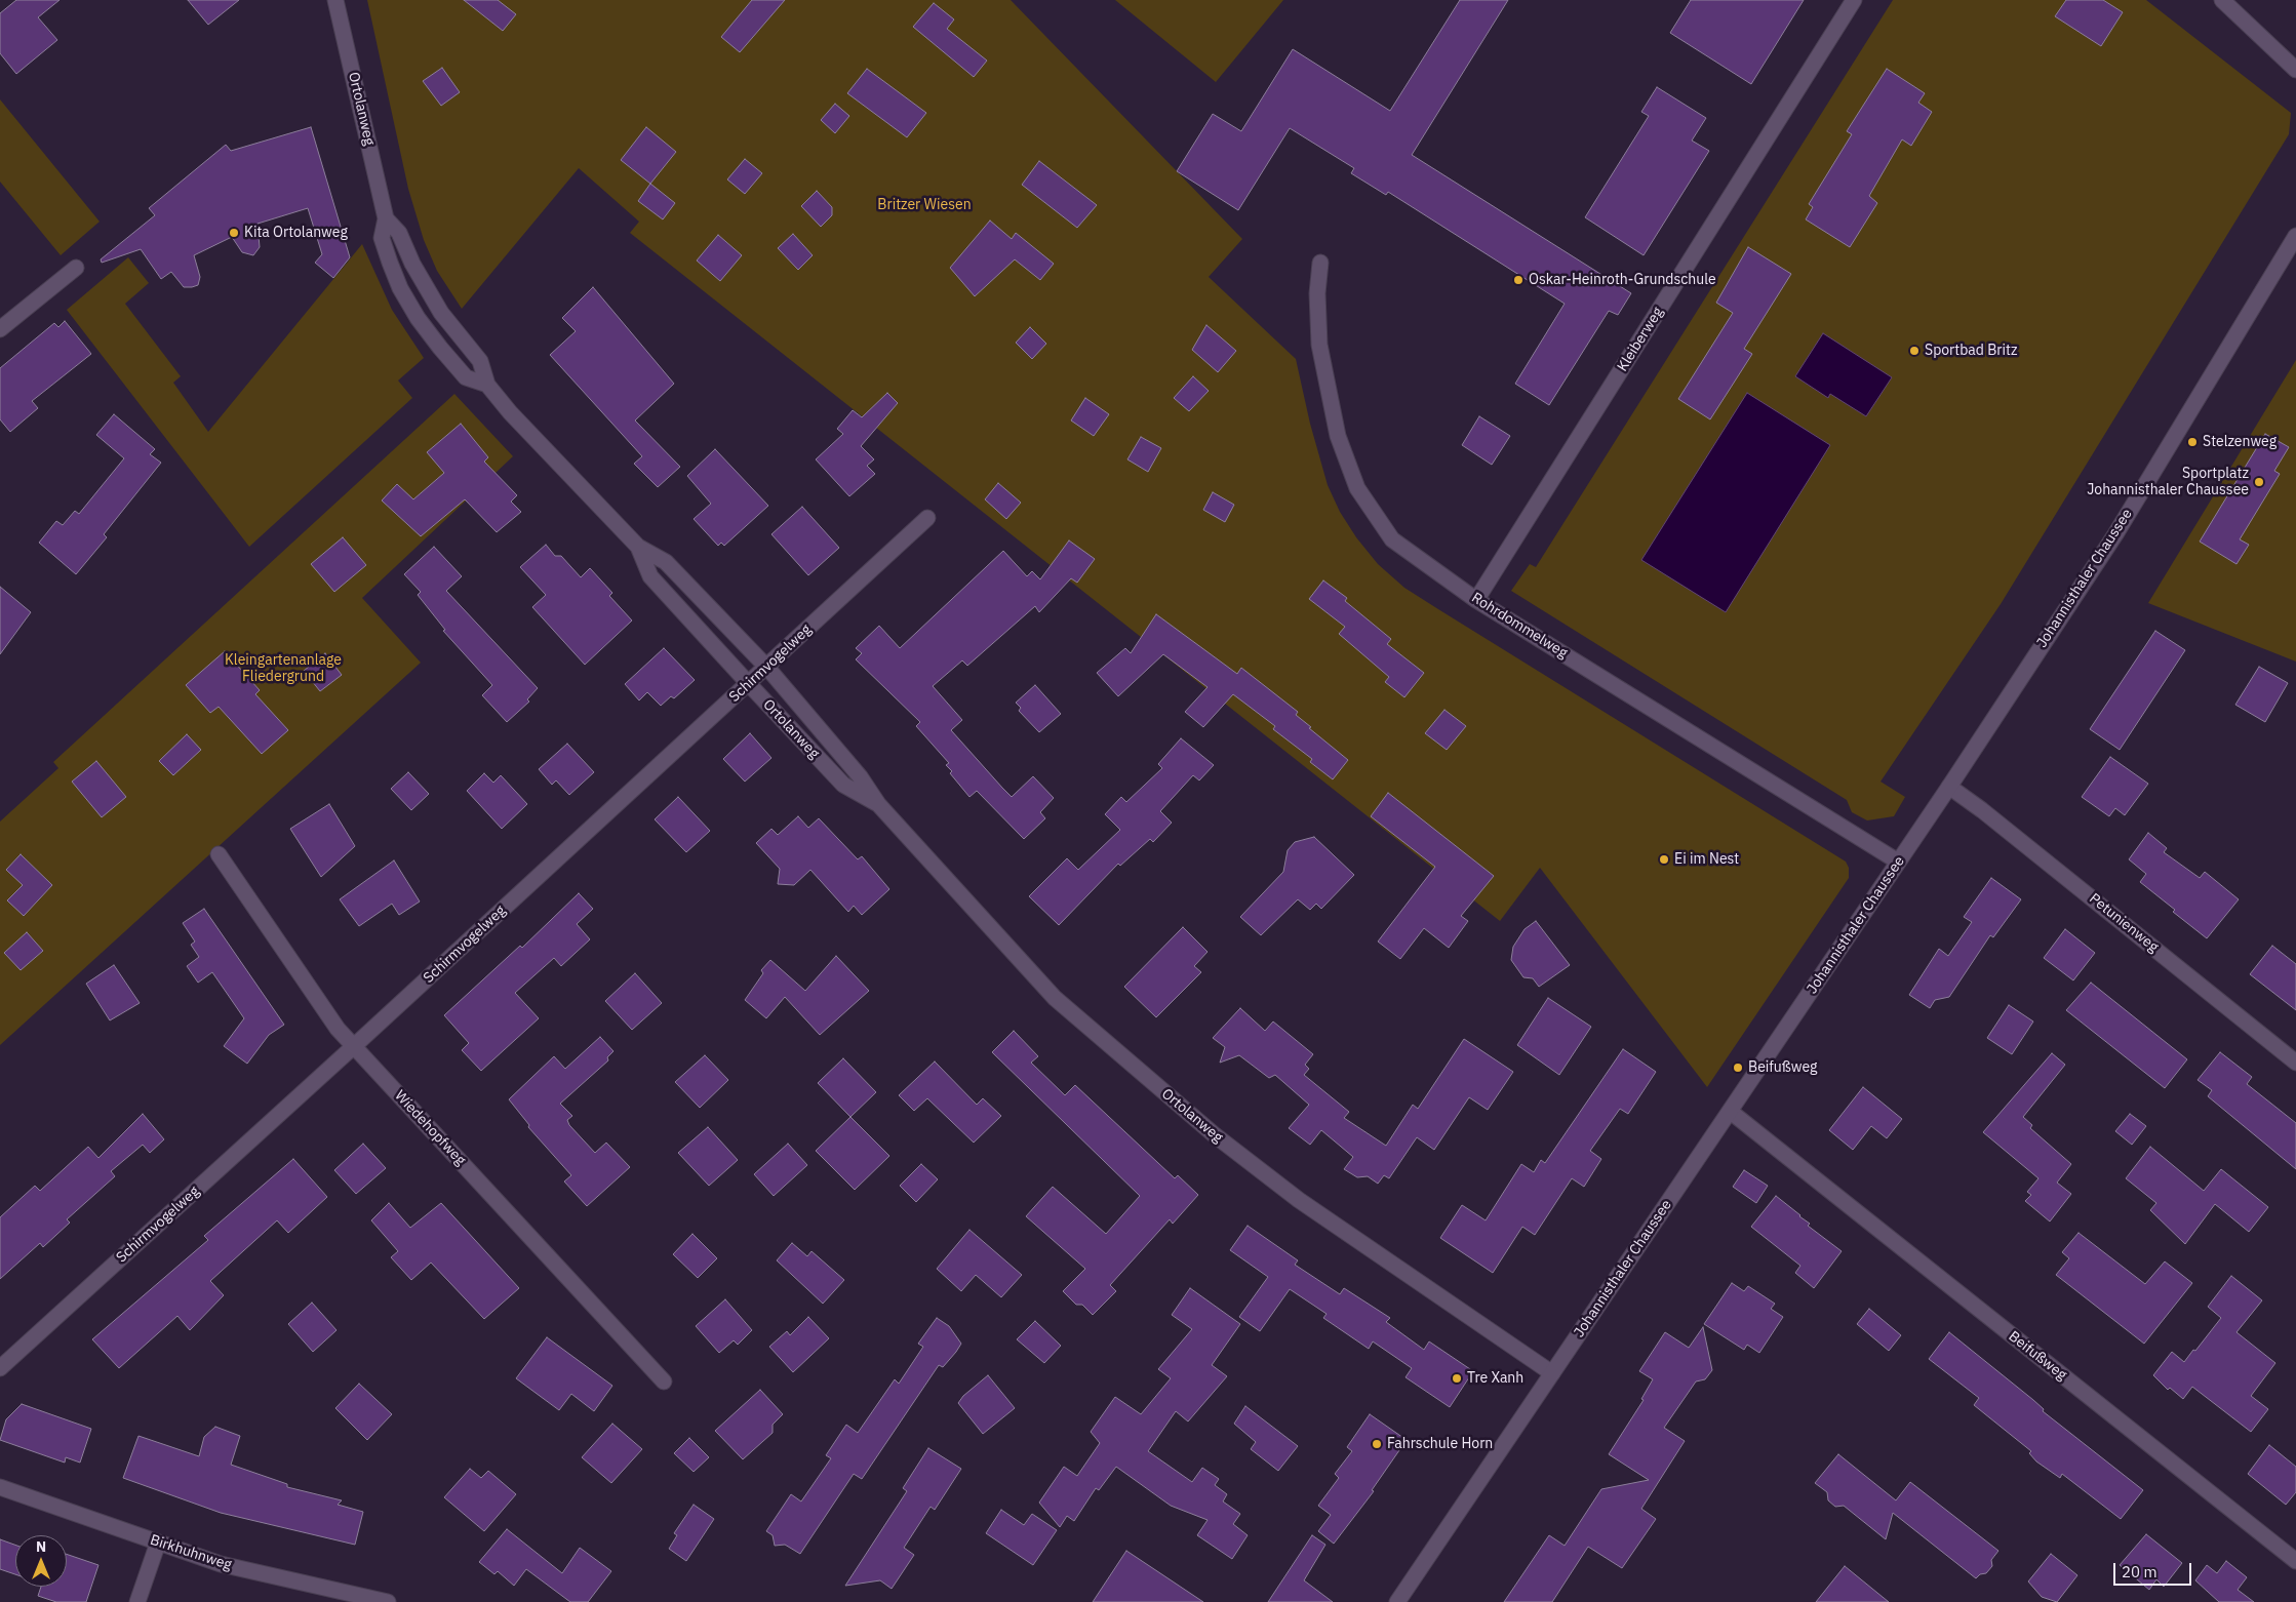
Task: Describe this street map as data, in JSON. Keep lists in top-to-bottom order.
{
  "streets": {
    "street": [
      "Ortolanweg",
      "Kleiberweg",
      "Johannisthaler Chaussee",
      "Rohrdommelweg",
      "Schirmvogelweg",
      "Petunienweg",
      "Wiedehopfweg",
      "Beifußweg",
      "Birkhuhnweg"
    ]
  },
  "crossings": [
    ["Ortolanweg", "Johannisthaler Chaussee"],
    ["Ortolanweg", "Schirmvogelweg"],
    ["Kleiberweg", "Rohrdommelweg"],
    ["Johannisthaler Chaussee", "Rohrdommelweg"],
    ["Johannisthaler Chaussee", "Petunienweg"],
    ["Johannisthaler Chaussee", "Beifußweg"],
    ["Schirmvogelweg", "Wiedehopfweg"]
  ],
  "parks": ["Britzer Wiesen", "Kleingartenanlage Fliedergrund"],
  "places": [
    "Kita Ortolanweg",
    "Oskar-Heinroth-Grundschule",
    "Sportbad Britz",
    "Stelzenweg",
    "Sportplatz Johannisthaler Chaussee",
    "Ei im Nest",
    "Beifußweg",
    "Tre Xanh",
    "Fahrschule Horn"
  ],
  "scale_bar": "20 m",
  "north": "top"
}
